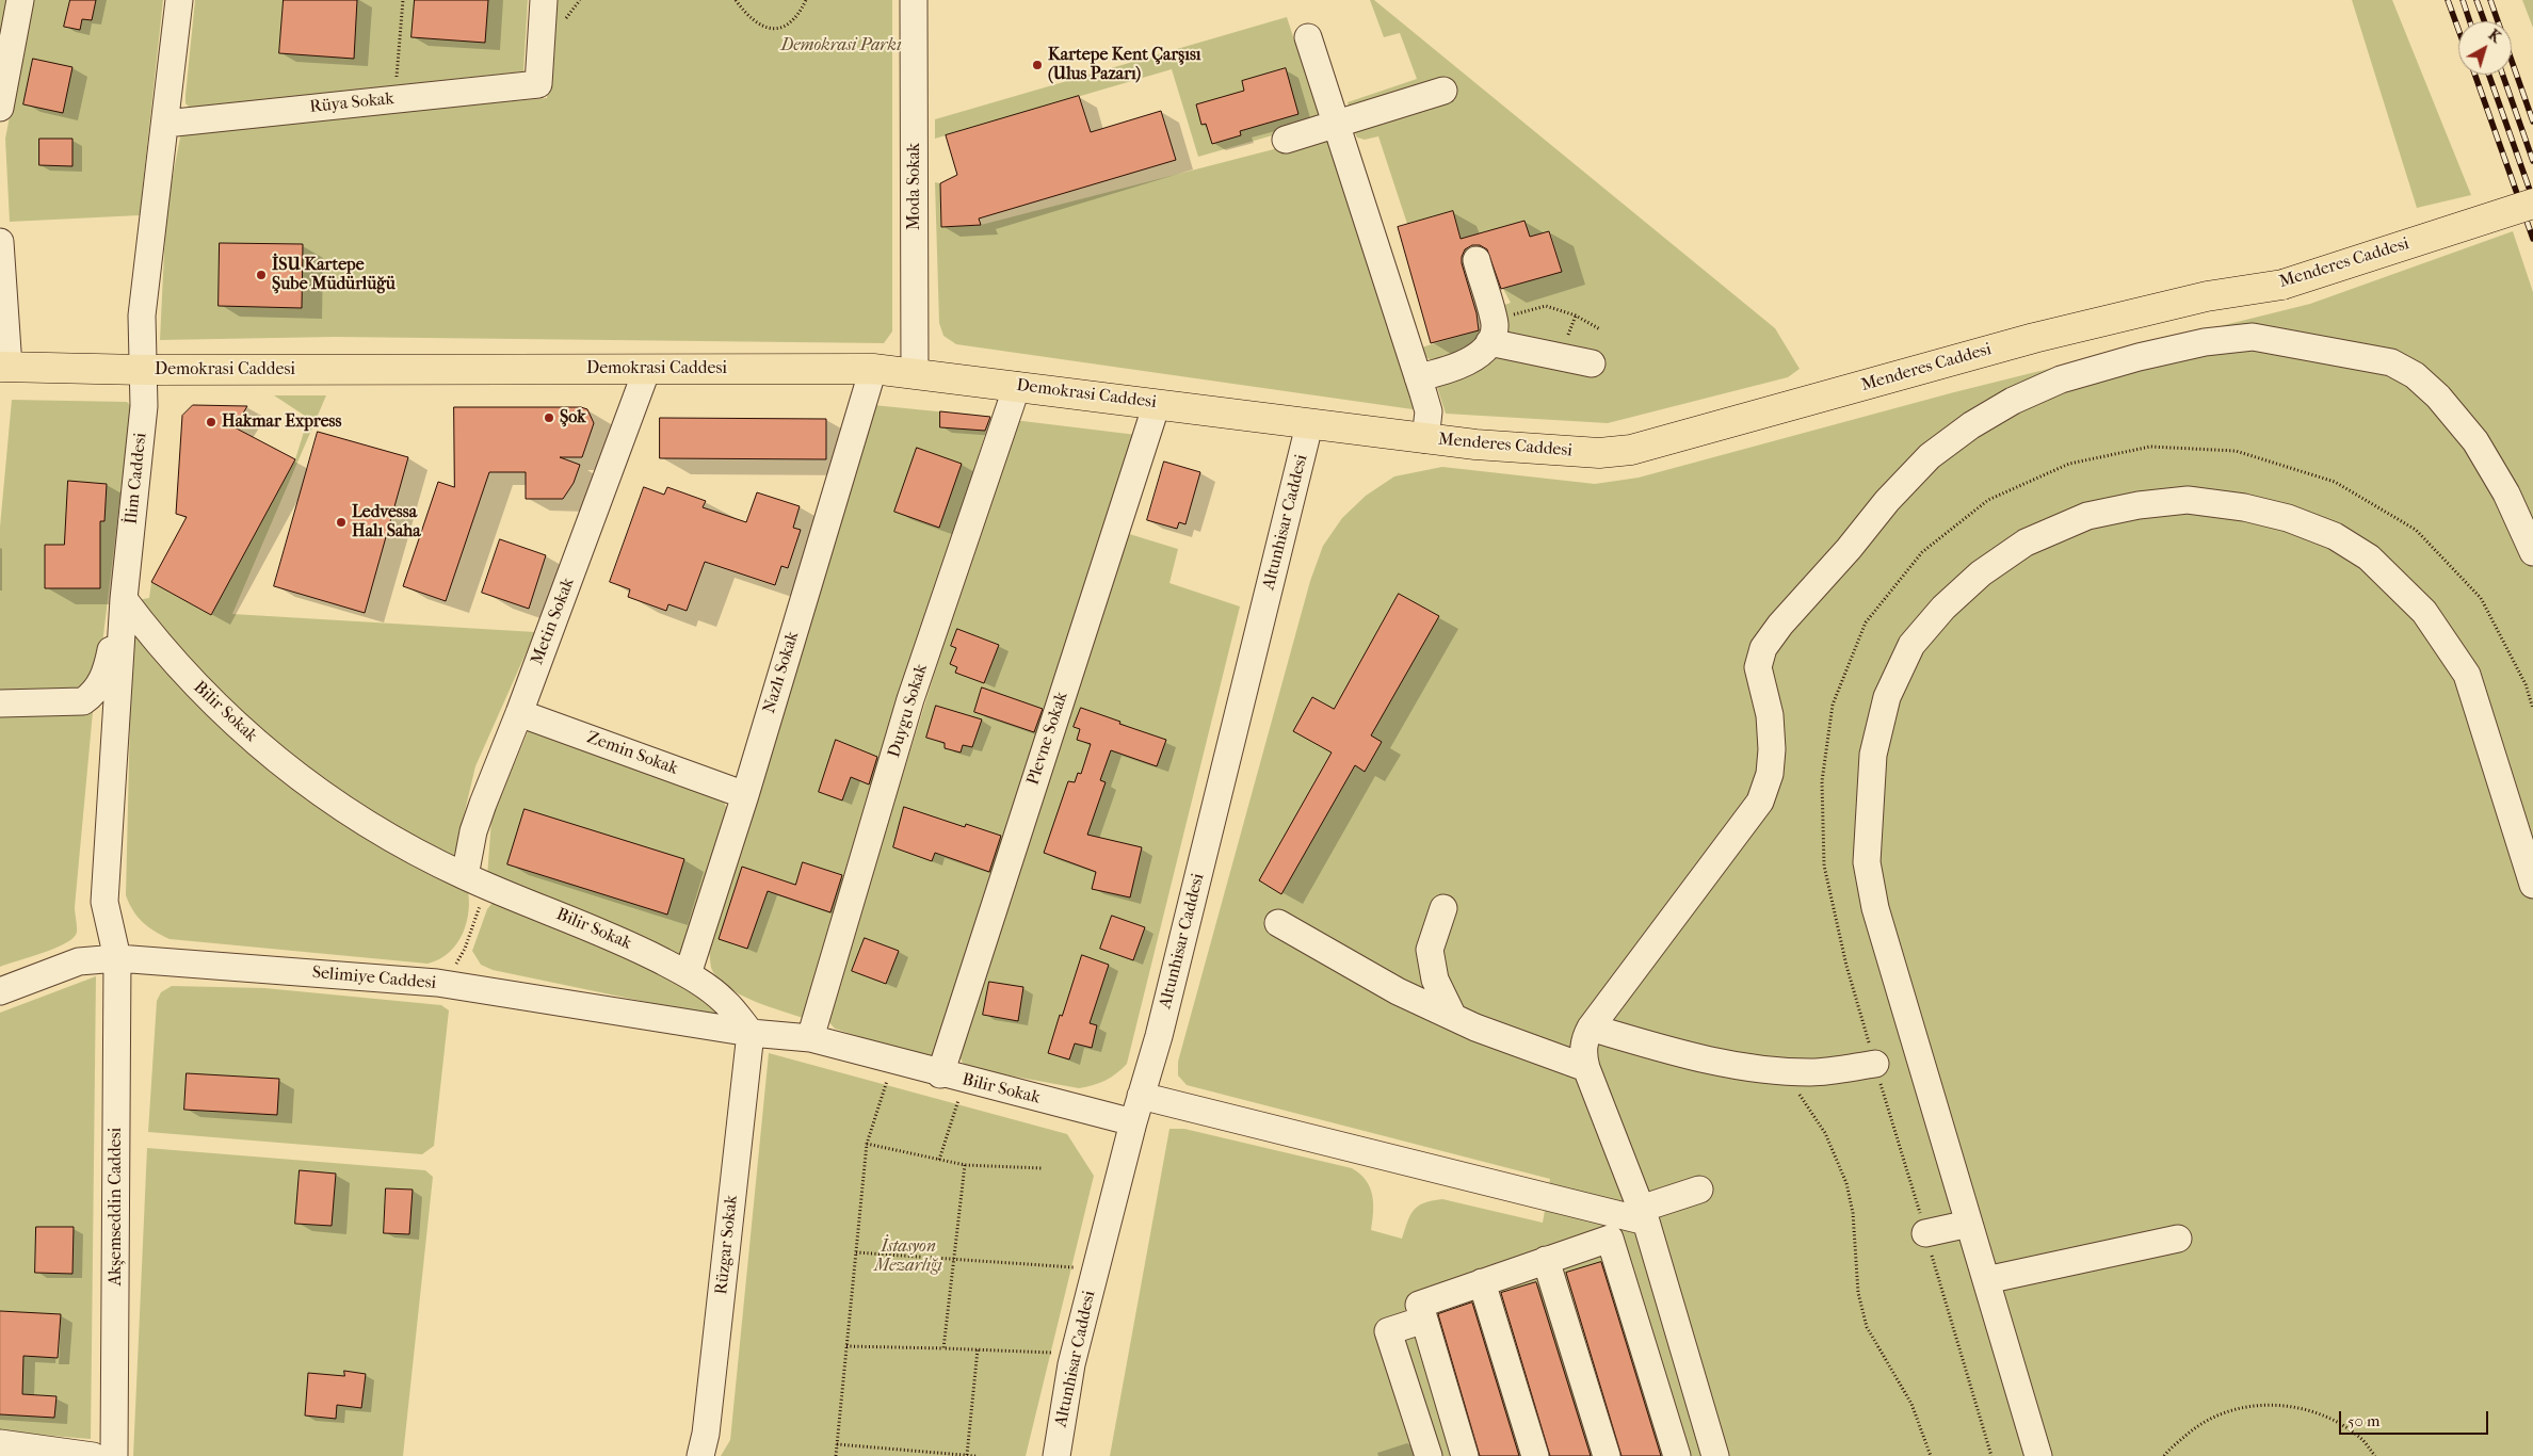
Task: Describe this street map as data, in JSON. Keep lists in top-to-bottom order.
{
  "streets": {
    "main road": ["Menderes Caddesi", "Demokrasi Caddesi"],
    "street": [
      "Rüya Sokak",
      "Moda Sokak",
      "İlim Caddesi",
      "Altunhisar Caddesi",
      "Metin Sokak",
      "Nazlı Sokak",
      "Duygu Sokak",
      "Bilir Sokak",
      "Plevne Sokak",
      "Zemin Sokak",
      "Selimiye Caddesi",
      "Akşemseddin Caddesi",
      "Rüzgar Sokak"
    ]
  },
  "crossings": [
    ["Rüya Sokak", "İlim Caddesi"],
    ["Moda Sokak", "Demokrasi Caddesi"],
    ["Menderes Caddesi", "Demokrasi Caddesi"],
    ["Menderes Caddesi", "Altunhisar Caddesi"],
    ["Demokrasi Caddesi", "İlim Caddesi"],
    ["Demokrasi Caddesi", "Altunhisar Caddesi"],
    ["Demokrasi Caddesi", "Metin Sokak"],
    ["Demokrasi Caddesi", "Nazlı Sokak"],
    ["Demokrasi Caddesi", "Duygu Sokak"],
    ["Demokrasi Caddesi", "Plevne Sokak"],
    ["İlim Caddesi", "Bilir Sokak"],
    ["İlim Caddesi", "Selimiye Caddesi"],
    ["İlim Caddesi", "Akşemseddin Caddesi"],
    ["Altunhisar Caddesi", "Bilir Sokak"],
    ["Metin Sokak", "Bilir Sokak"],
    ["Metin Sokak", "Zemin Sokak"],
    ["Nazlı Sokak", "Bilir Sokak"],
    ["Nazlı Sokak", "Zemin Sokak"],
    ["Duygu Sokak", "Bilir Sokak"],
    ["Bilir Sokak", "Plevne Sokak"],
    ["Bilir Sokak", "Selimiye Caddesi"],
    ["Bilir Sokak", "Rüzgar Sokak"],
    ["Selimiye Caddesi", "Akşemseddin Caddesi"],
    ["Selimiye Caddesi", "Rüzgar Sokak"]
  ],
  "parks": ["Demokrasi Parkı", "İstasyon Mezarlığı"],
  "places": [
    "Kartepe Kent Çarşısı (Ulus Pazarı)",
    "İSU Kartepe Şube Müdürlüğü",
    "Şok",
    "Hakmar Express",
    "Ledvessa Halı Saha"
  ],
  "scale_bar": "50 m",
  "north": "top right"
}
